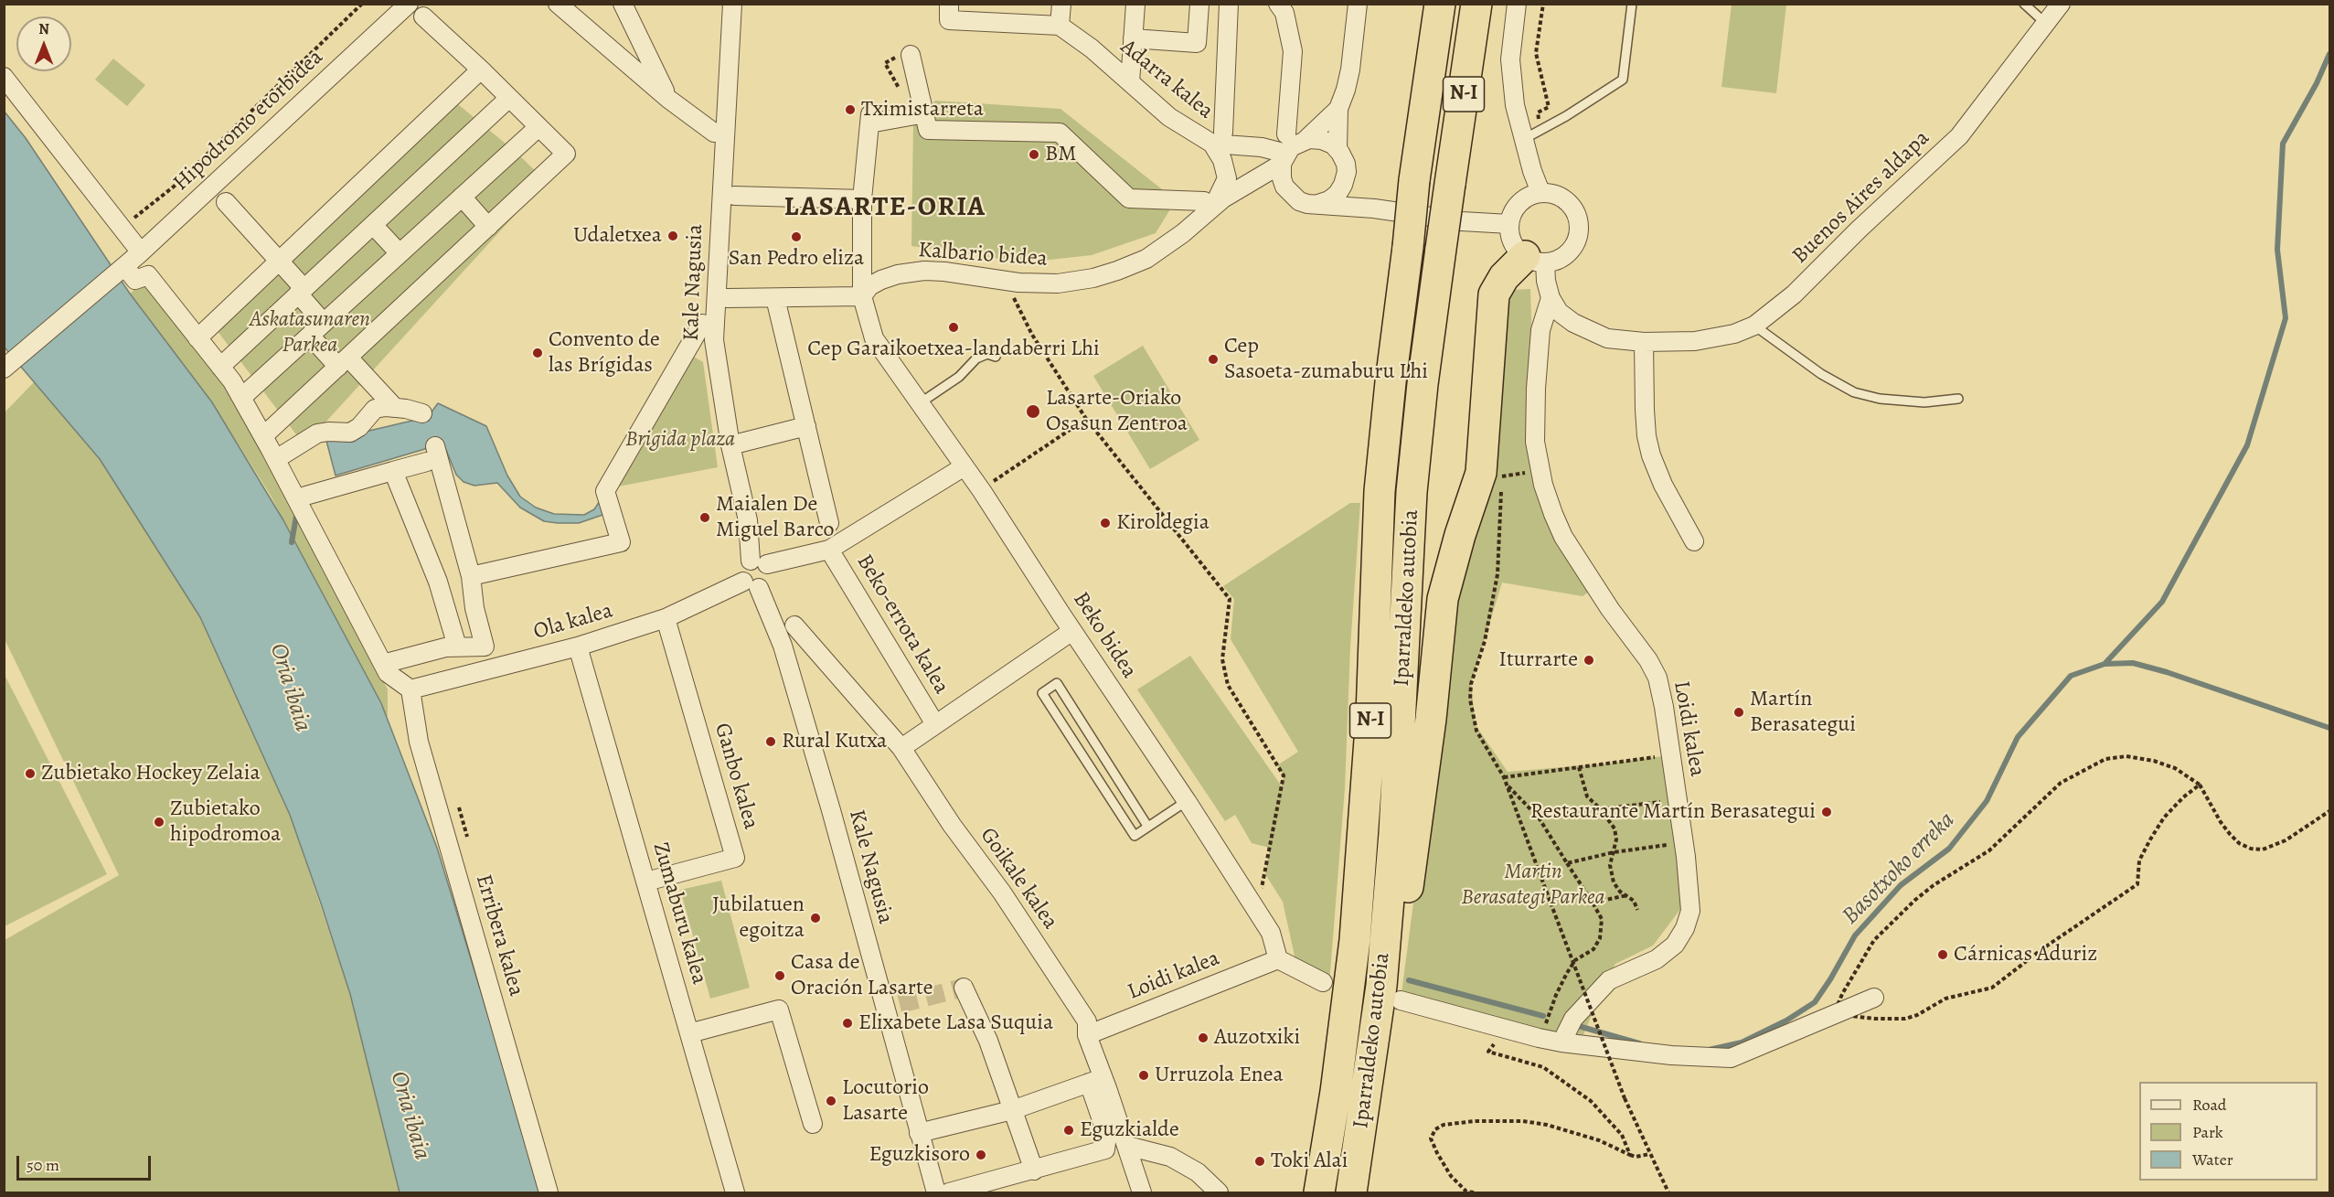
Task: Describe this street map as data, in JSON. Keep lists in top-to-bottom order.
{
  "streets": {
    "highway": ["N-I", "Iparraldeko autobia"],
    "street": [
      "Adarra kalea",
      "Hipodromo etorbidea",
      "Buenos Aires aldapa",
      "Kalbario bidea",
      "Kale Nagusia",
      "Ola kalea",
      "Beko-errota kalea",
      "Beko bidea",
      "Loidi kalea",
      "Ganbo kalea",
      "Goikale kalea",
      "Zumaburu kalea",
      "Erribera kalea"
    ]
  },
  "crossings": [
    ["Adarra kalea", "Kalbario bidea"],
    ["Kalbario bidea", "Beko bidea"],
    ["Kale Nagusia", "Ola kalea"],
    ["Kale Nagusia", "Beko-errota kalea"],
    ["Ola kalea", "Ganbo kalea"],
    ["Ola kalea", "Zumaburu kalea"],
    ["Ola kalea", "Erribera kalea"],
    ["Beko-errota kalea", "Beko bidea"],
    ["Beko-errota kalea", "Goikale kalea"],
    ["Beko bidea", "Loidi kalea"],
    ["Loidi kalea", "Goikale kalea"],
    ["Ganbo kalea", "Zumaburu kalea"]
  ],
  "districts": ["LASARTE-ORIA"],
  "water": ["Oria ibaia", "Basotxoko erreka"],
  "parks": ["Askatasunaren Parkea", "Brigida plaza", "Martin Berasategi Parkea"],
  "places": [
    "Tximistarreta",
    "BM",
    "Udaletxea",
    "San Pedro eliza",
    "Cep Garaikoetxea-landaberri Lhi",
    "Convento de las Brígidas",
    "Cep Sasoeta-zumaburu Lhi",
    "Lasarte-Oriako Osasun Zentroa",
    "Maialen De Miguel Barco",
    "Kiroldegia",
    "Iturrarte",
    "Martín Berasategui",
    "Rural Kutxa",
    "Zubietako Hockey Zelaia",
    "Restaurante Martín Berasategui",
    "Zubietako hipodromoa",
    "Jubilatuen egoitza",
    "Cárnicas Aduriz",
    "Casa de Oración Lasarte",
    "Elixabete Lasa Suquia",
    "Auzotxiki",
    "Urruzola Enea",
    "Locutorio Lasarte",
    "Eguzkialde",
    "Eguzkisoro",
    "Toki Alai"
  ],
  "legend": ["Road", "Park", "Water"],
  "scale_bar": "50 m",
  "north": "top"
}
